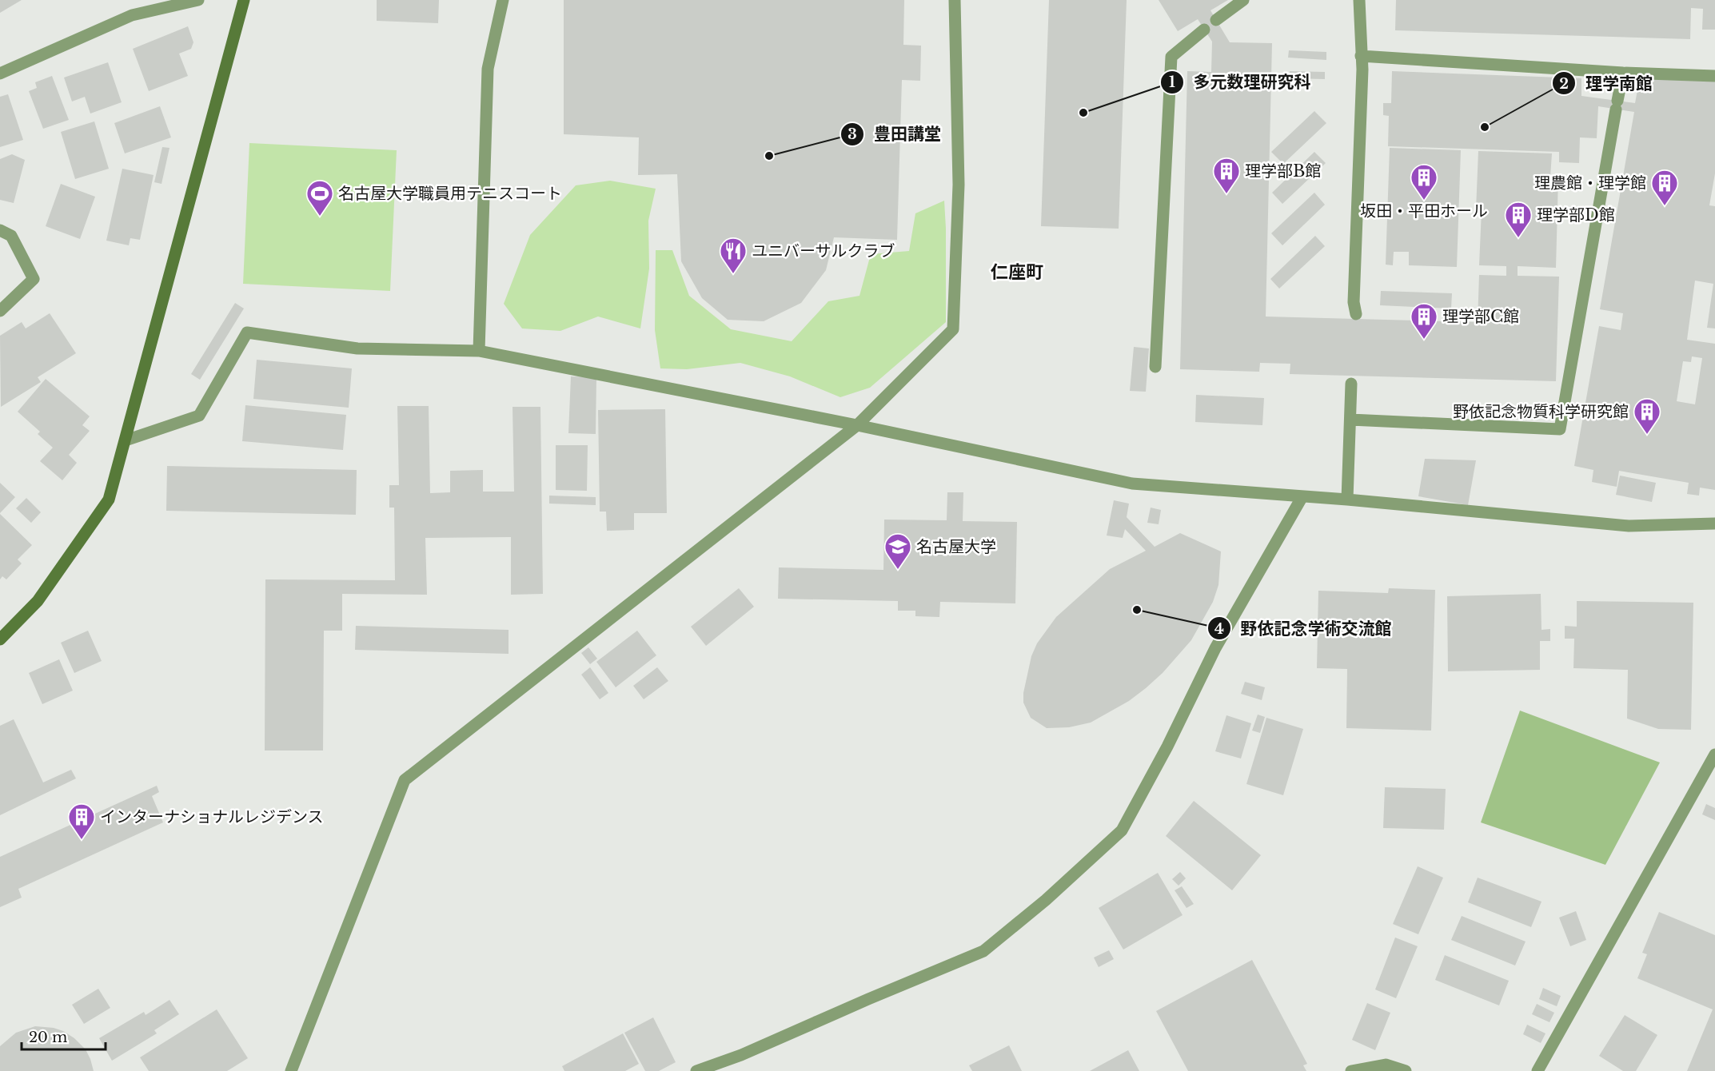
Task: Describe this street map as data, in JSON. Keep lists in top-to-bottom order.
{
  "districts": ["仁座町"],
  "places": {
    "other": [
      "多元数理研究科",
      "理学南館",
      "豊田講堂",
      "野依記念学術交流館"
    ],
    "building": [
      "理学部B館",
      "坂田・平田ホール",
      "理農館・理学館",
      "理学部D館",
      "理学部C館",
      "野依記念物質科学研究館",
      "インターナショナルレジデンス"
    ],
    "sports": ["名古屋大学職員用テニスコート"],
    "restaurant": ["ユニバーサルクラブ"],
    "school or university": ["名古屋大学"]
  },
  "scale_bar": "20 m"
}
